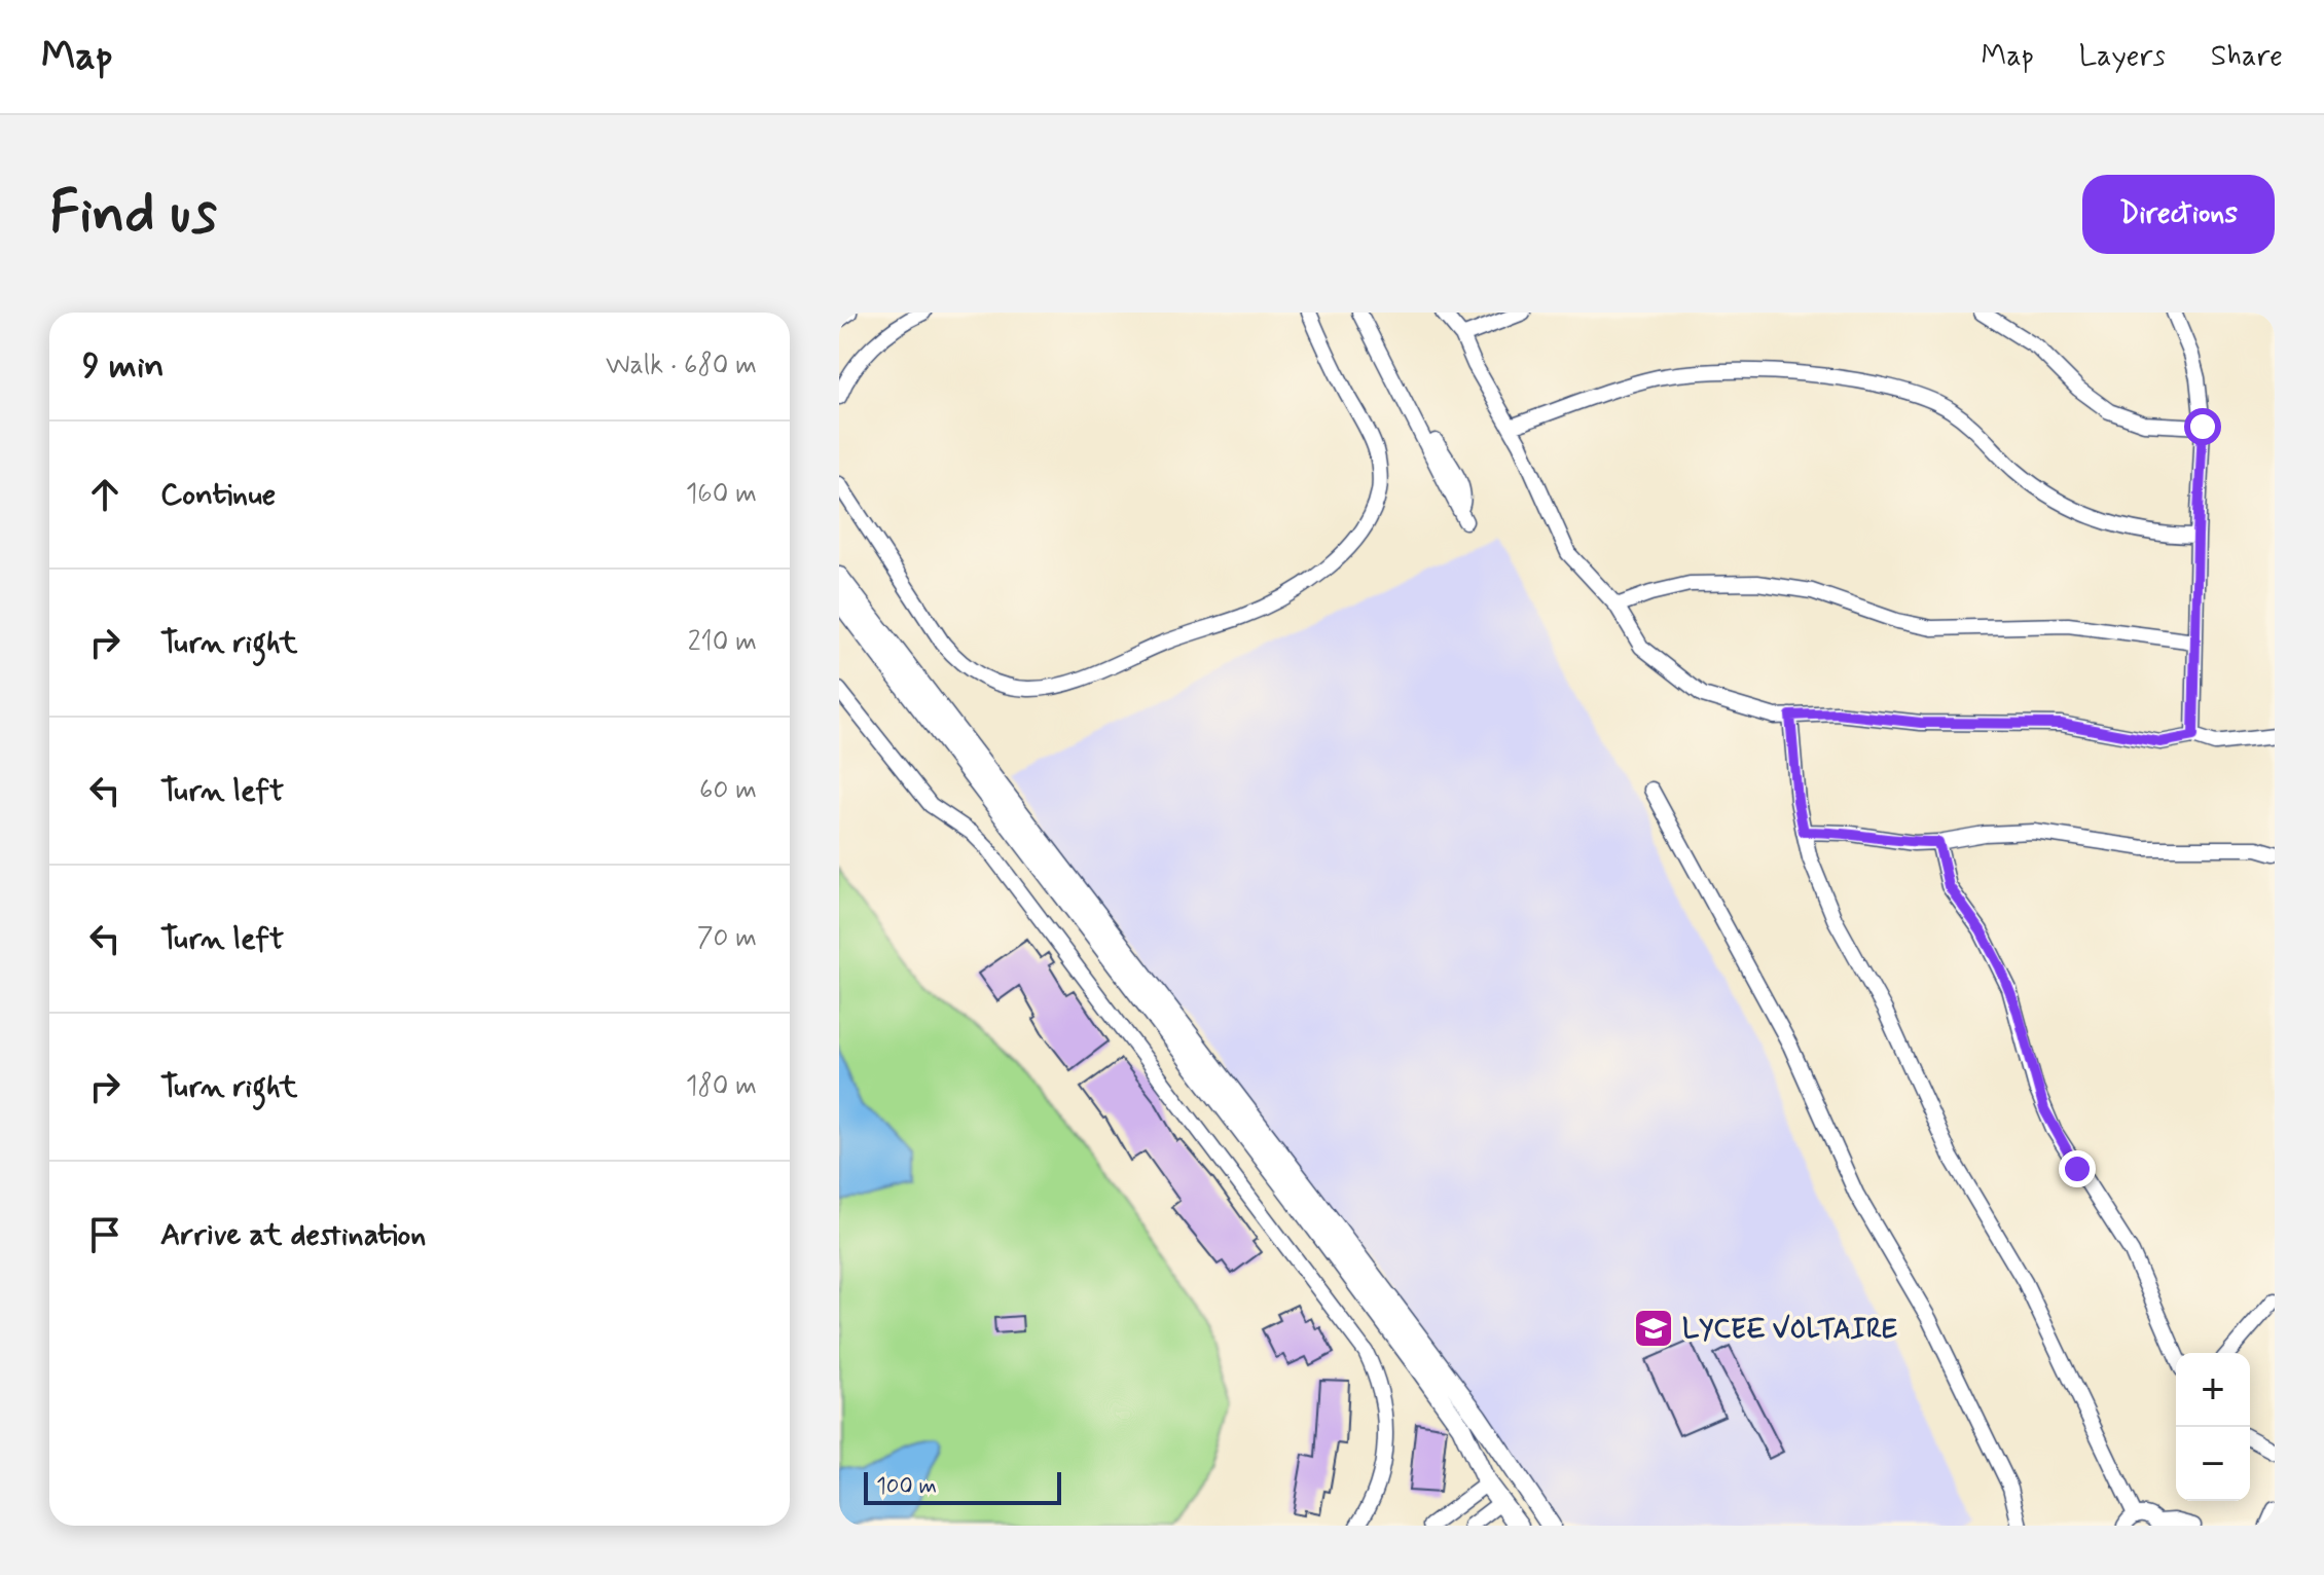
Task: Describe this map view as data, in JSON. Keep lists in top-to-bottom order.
{
  "places": {
    "school or university": ["LYCEE VOLTAIRE"]
  },
  "scale_bar": "100 m",
  "page": {
    "header": "Map",
    "nav": ["Map", "Layers", "Share"],
    "buttons": "Directions",
    "title": "Find us",
    "heading": ["9 min", "Walk · 680 m"],
    "list": [
      ["Continue", "160 m"],
      ["Turn right", "210 m"],
      ["Turn left", "60 m"],
      ["Turn left", "70 m"],
      ["Turn right", "180 m"],
      "Arrive at destination"
    ],
    "map_buttons": ["+", "−"],
    "scale": "100 m"
  }
}
